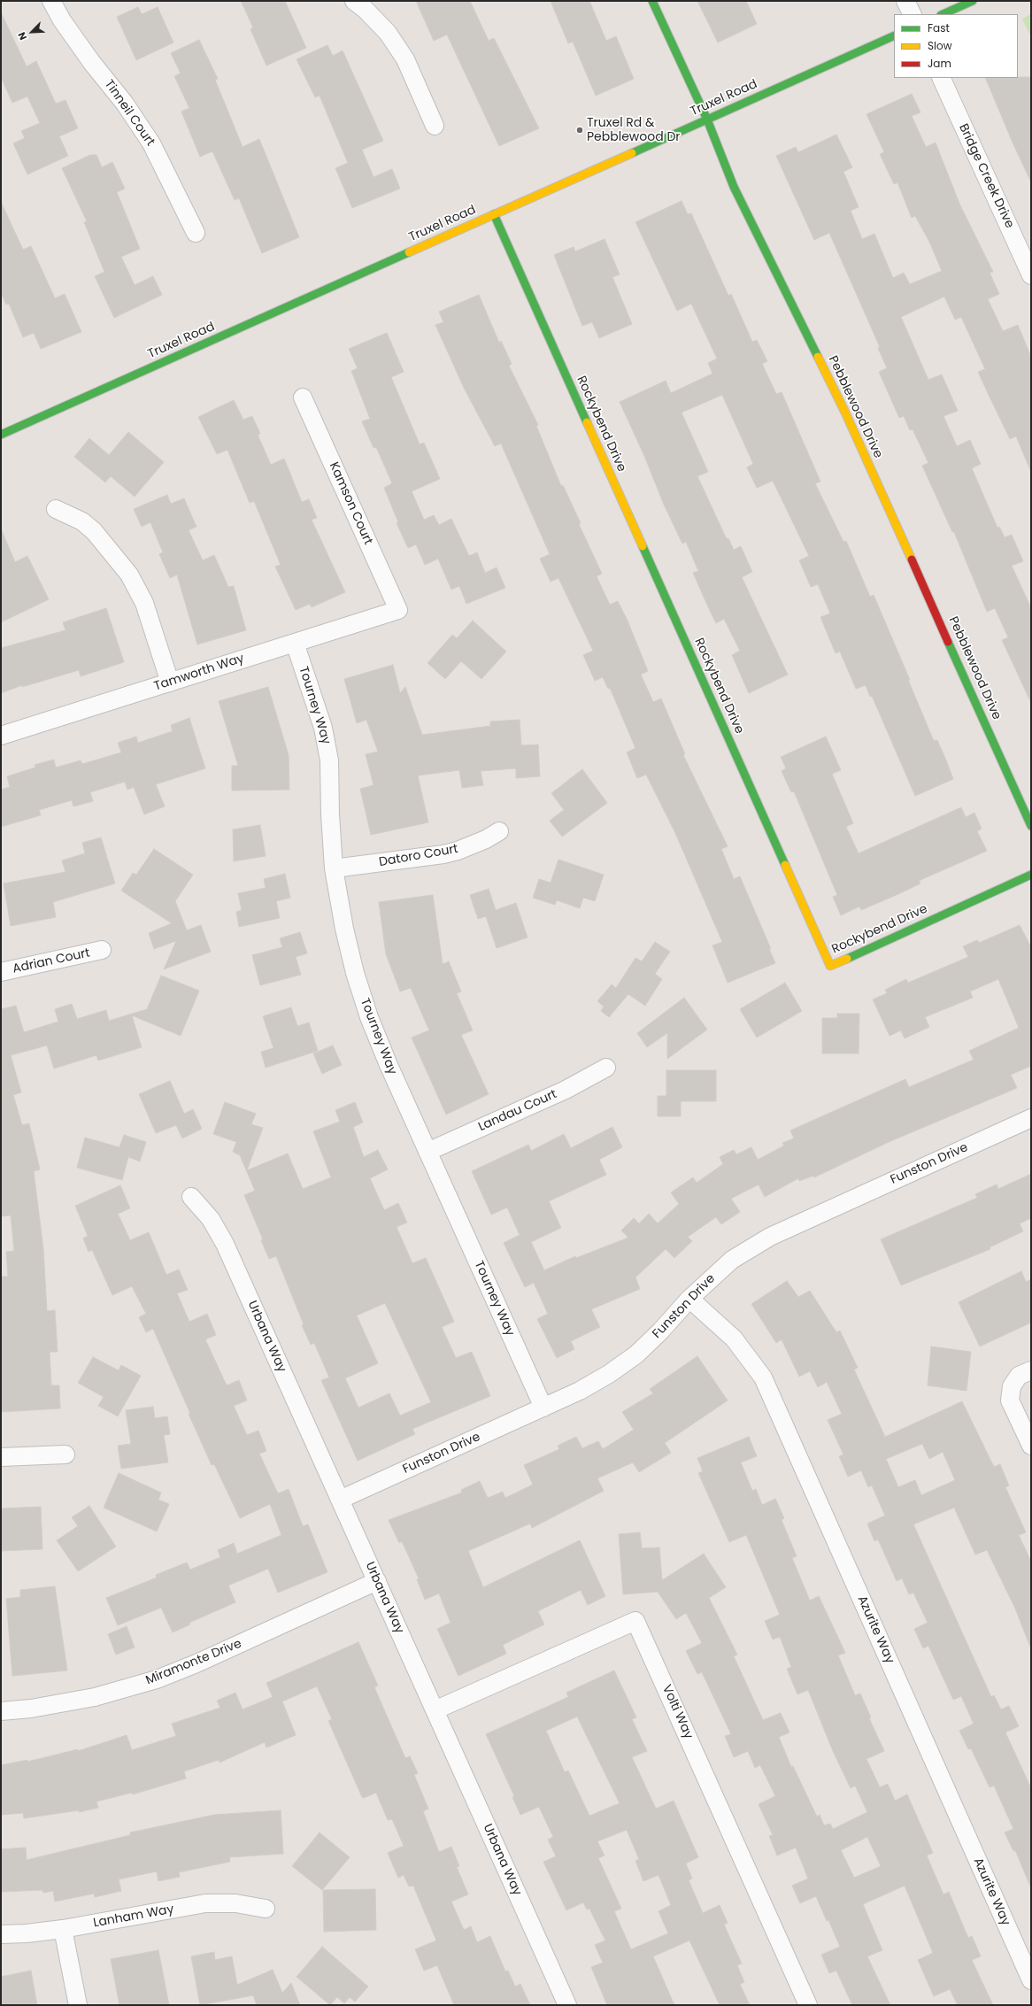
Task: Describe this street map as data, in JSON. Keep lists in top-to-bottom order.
{
  "streets": {
    "street": [
      "Truxel Road",
      "Tinneil Court",
      "Bridge Creek Drive",
      "Pebblewood Drive",
      "Rockybend Drive",
      "Kamson Court",
      "Tamworth Way",
      "Tourney Way",
      "Datoro Court",
      "Adrian Court",
      "Landau Court",
      "Funston Drive",
      "Urbana Way",
      "Azurite Way",
      "Miramonte Drive",
      "Volti Way",
      "Lanham Way"
    ]
  },
  "crossings": [
    ["Truxel Road", "Pebblewood Drive"],
    ["Truxel Road", "Rockybend Drive"],
    ["Kamson Court", "Tamworth Way"],
    ["Tamworth Way", "Tourney Way"],
    ["Tourney Way", "Datoro Court"],
    ["Tourney Way", "Landau Court"],
    ["Tourney Way", "Funston Drive"],
    ["Funston Drive", "Urbana Way"],
    ["Funston Drive", "Azurite Way"],
    ["Urbana Way", "Miramonte Drive"],
    ["Urbana Way", "Volti Way"]
  ],
  "places": ["Truxel Rd & Pebblewood Dr"],
  "legend": ["Fast", "Slow", "Jam"],
  "north": "bottom left"
}
